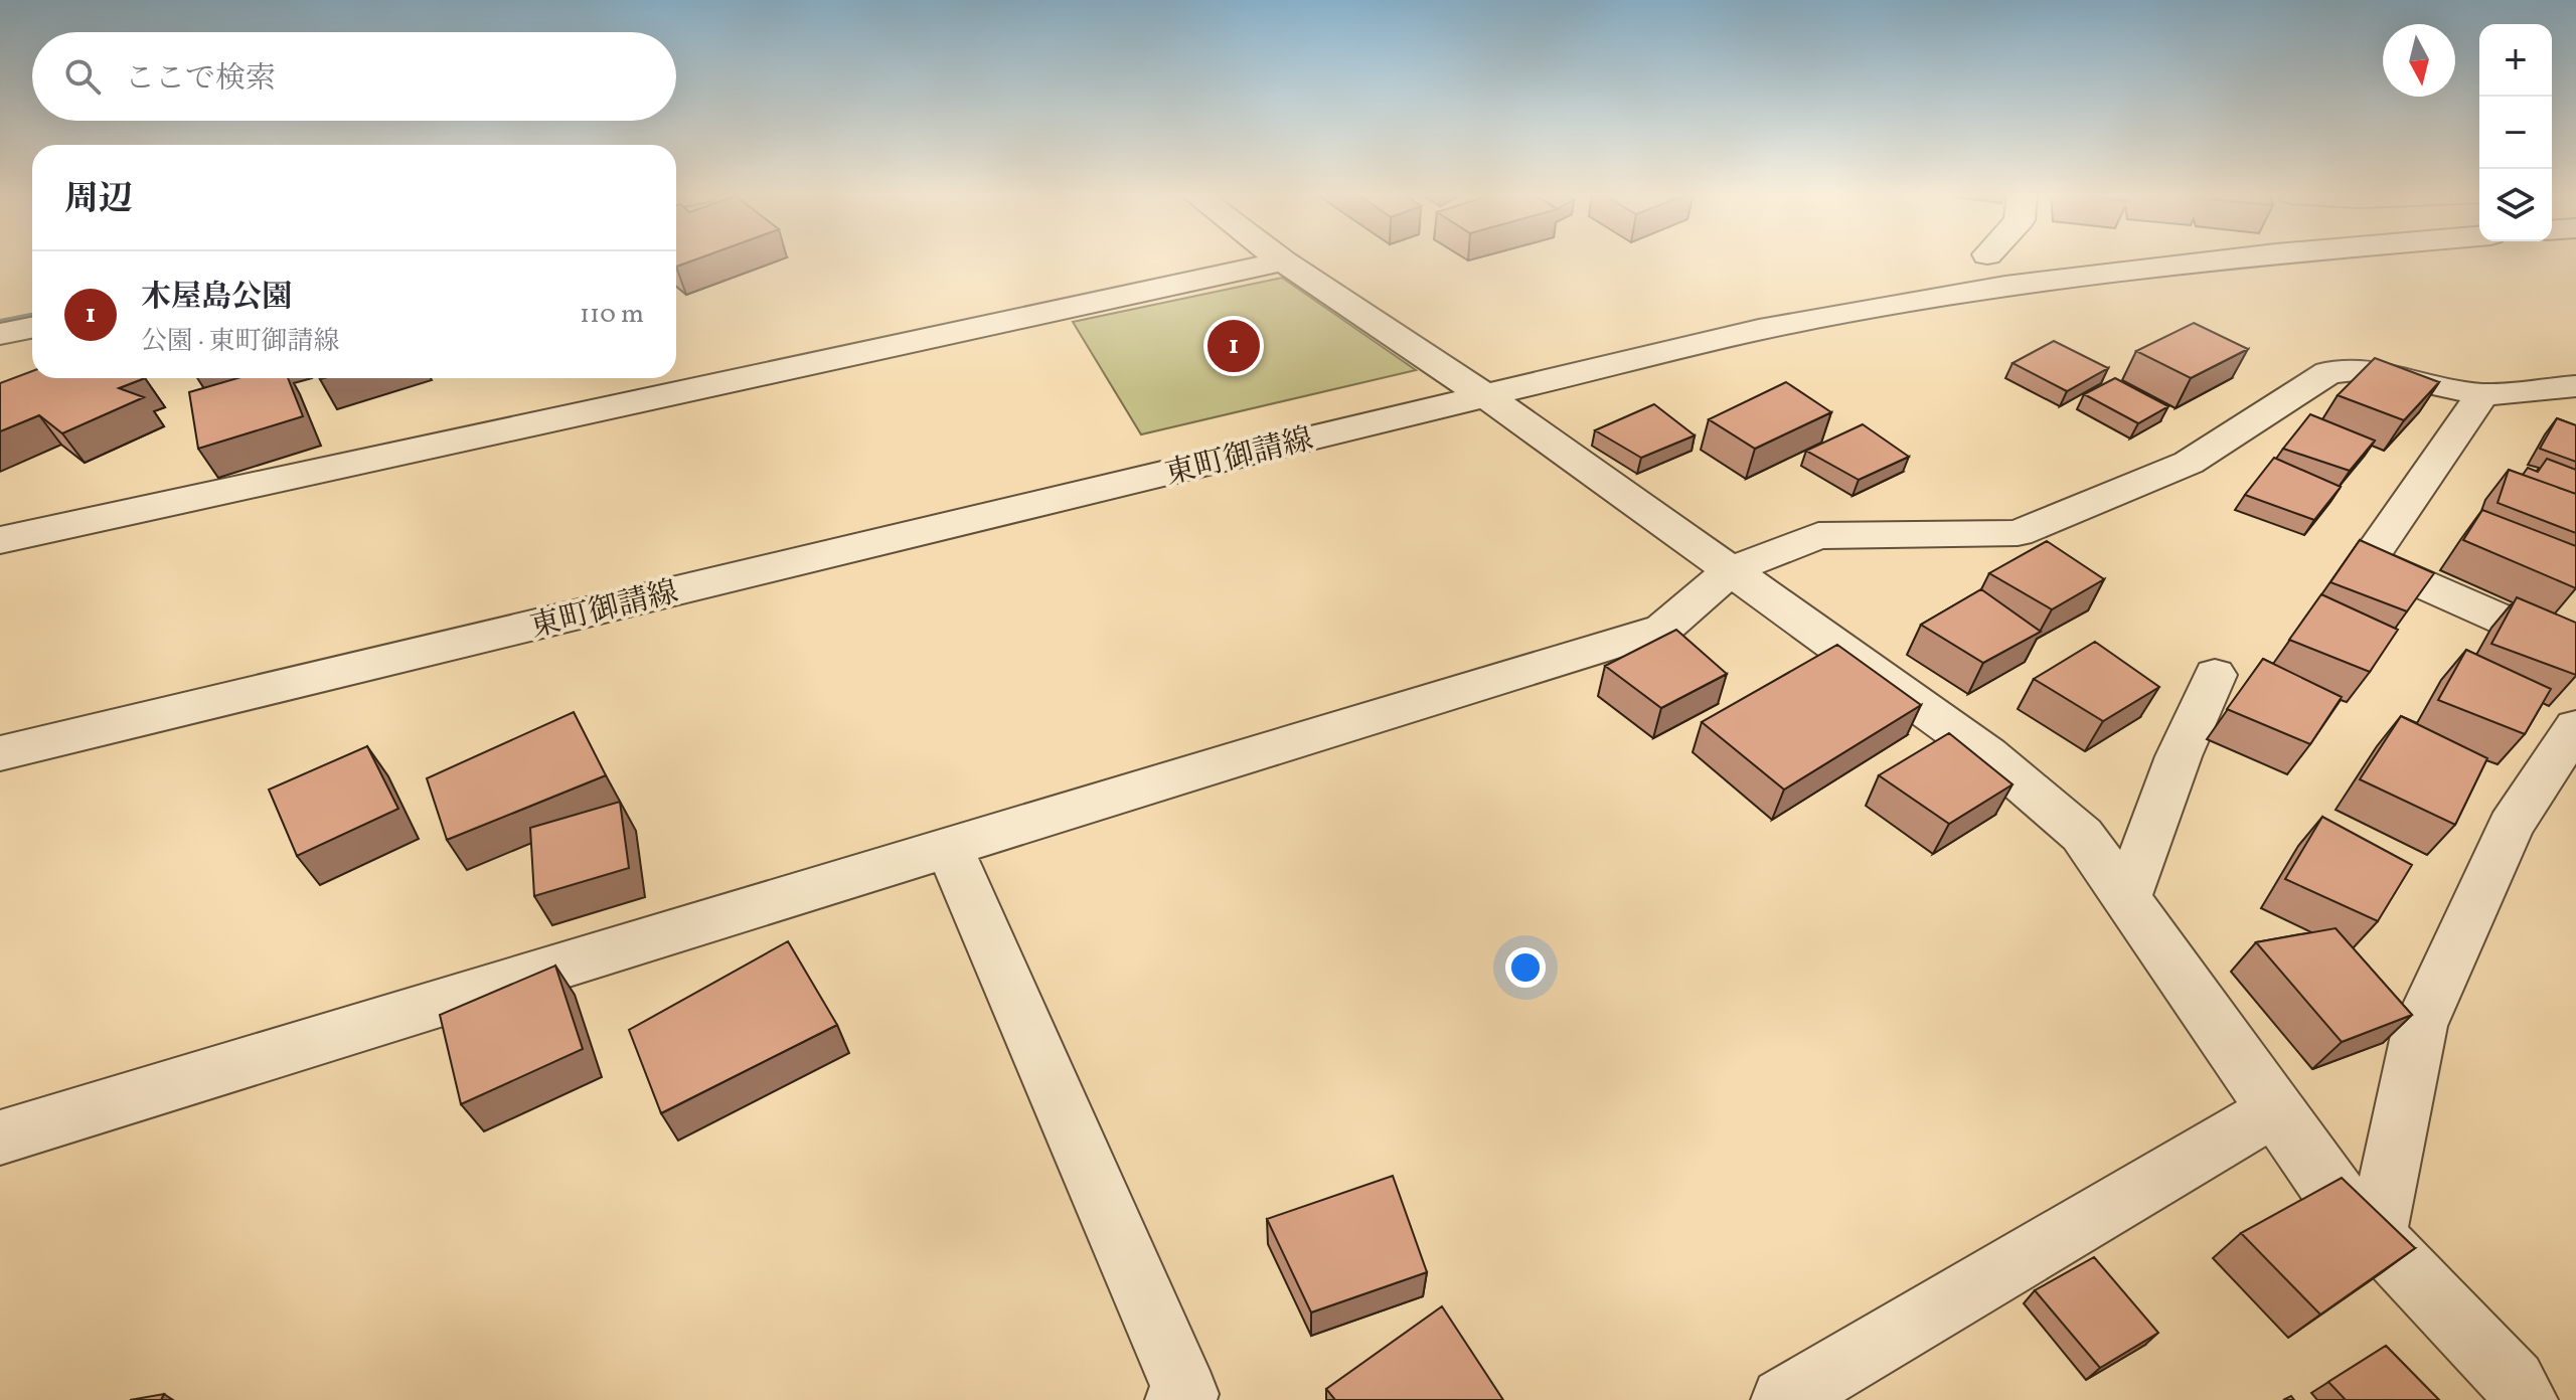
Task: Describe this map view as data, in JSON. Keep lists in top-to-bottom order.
{
  "streets": {
    "street": ["東町御請線"]
  },
  "north": "bottom",
  "page": {
    "map_buttons": ["+", "−"],
    "search": "ここで検索",
    "heading": "周辺",
    "list": [
      {
        "mark": "1",
        "name": "木屋島公園",
        "note": "公園 · 東町御請線",
        "value": "110 m"
      }
    ],
    "pins": "1"
  }
}
